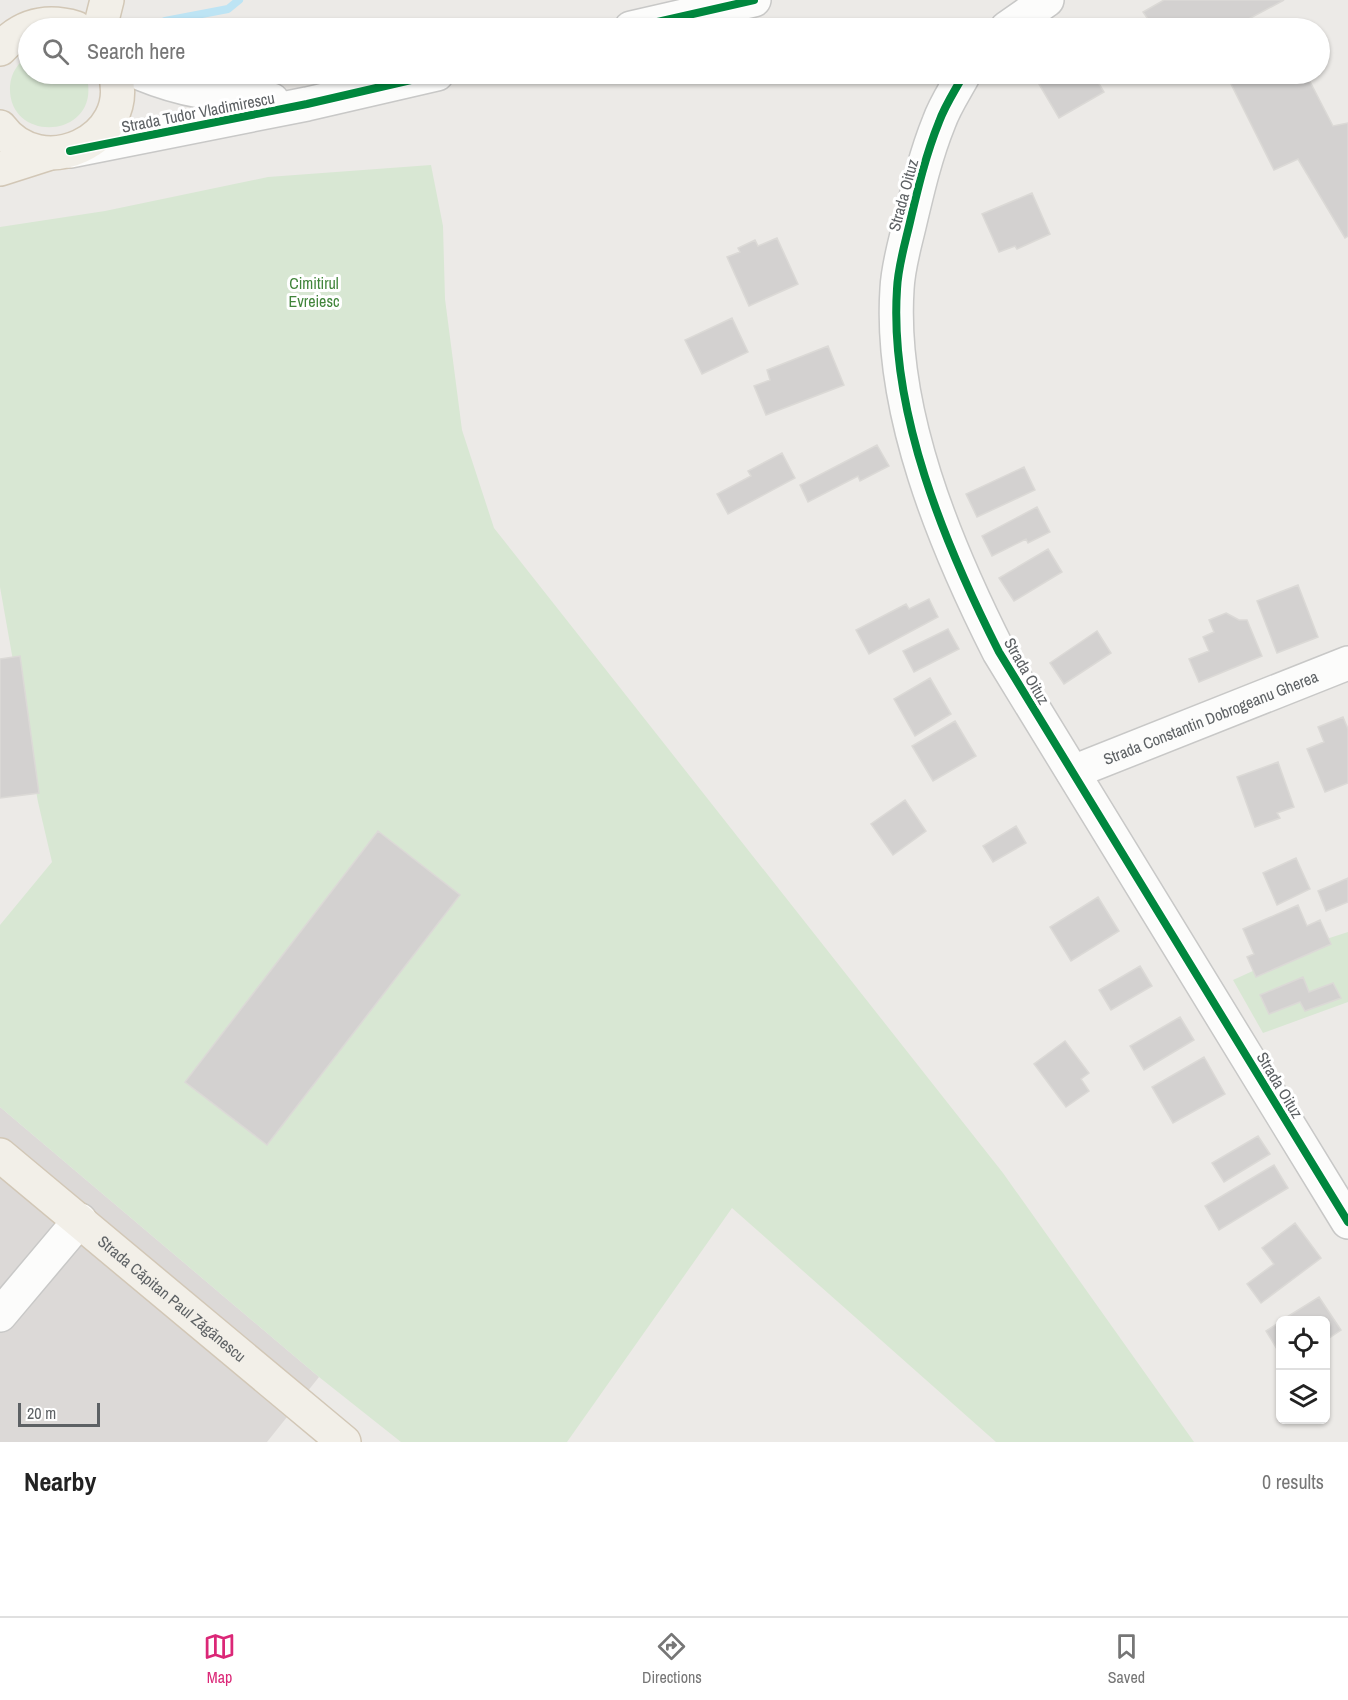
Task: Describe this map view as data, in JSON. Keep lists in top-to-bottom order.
{
  "streets": {
    "main road": ["Strada Căpitan Paul Zăgănescu"],
    "street": ["Strada Tudor Vladimirescu", "Strada Oituz", "Strada Constantin Dobrogeanu Gherea"]
  },
  "crossings": [
    ["Strada Oituz", "Strada Constantin Dobrogeanu Gherea"]
  ],
  "parks": ["Cimitirul Evreiesc"],
  "scale_bar": "20 m",
  "page": {
    "search": "Search here",
    "scale": "20 m",
    "heading": ["Nearby", "0 results"],
    "nav": ["Map", "Directions", "Saved"]
  }
}
